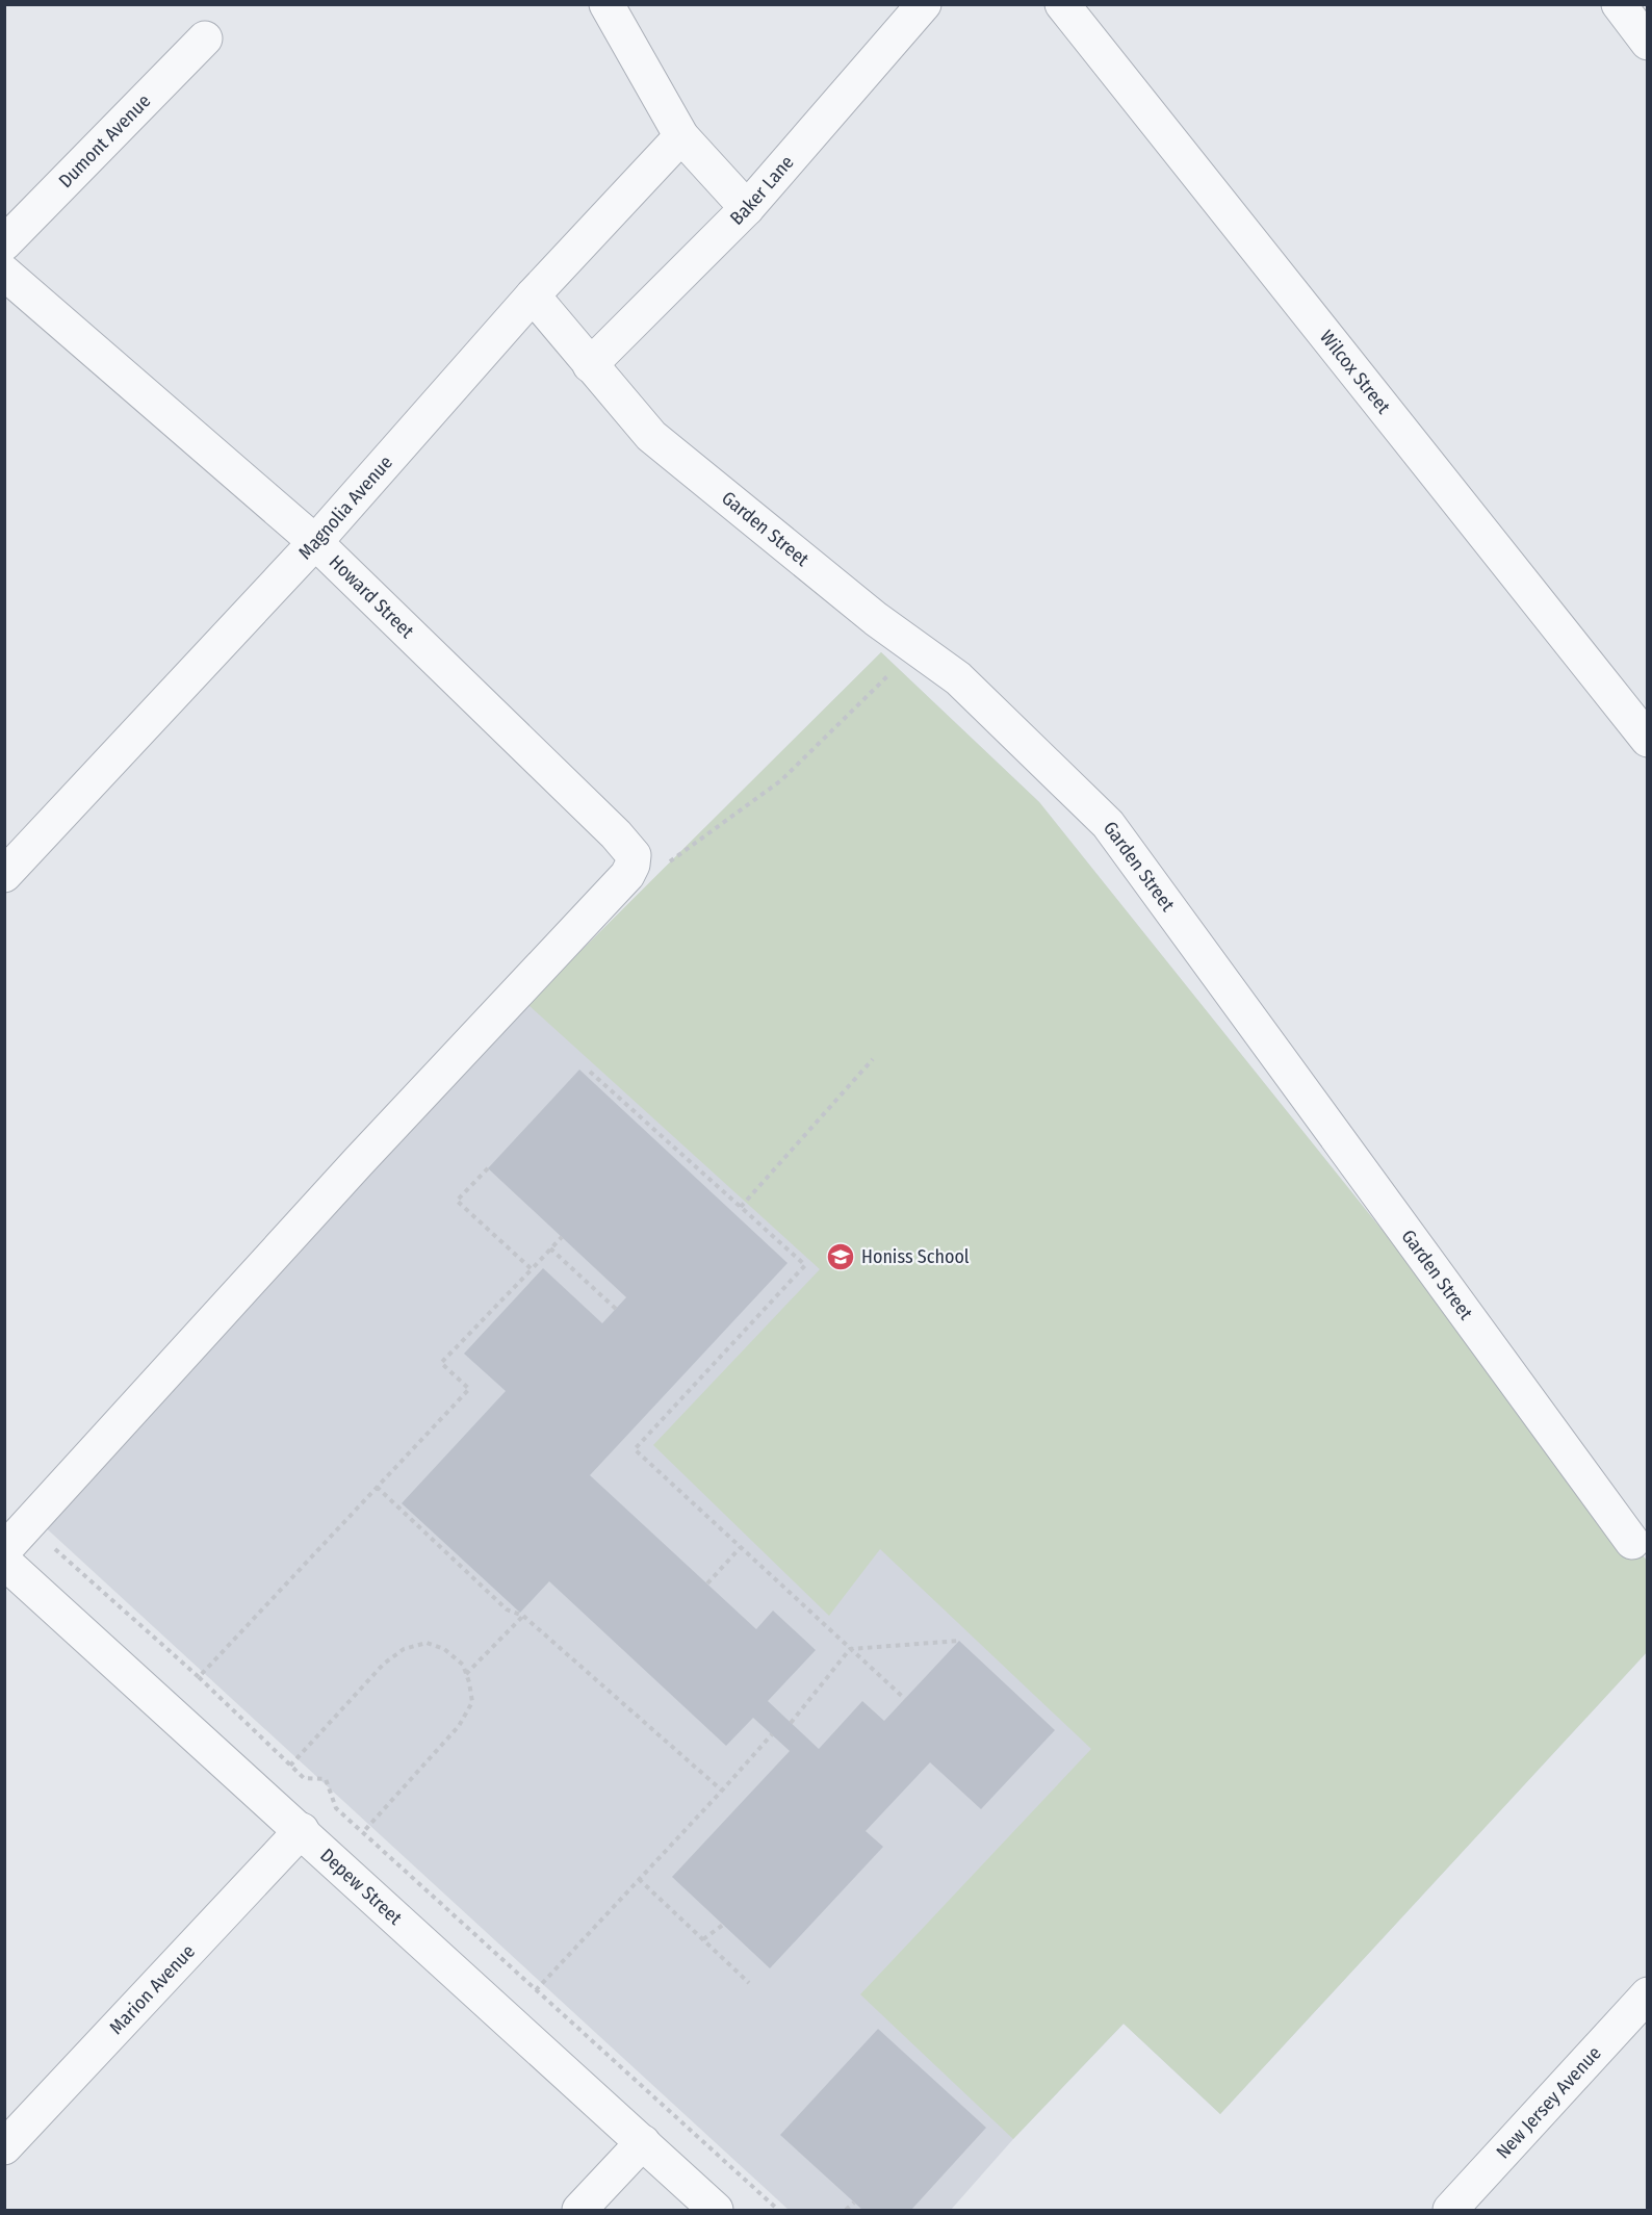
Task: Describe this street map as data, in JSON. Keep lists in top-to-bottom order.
{
  "streets": {
    "street": [
      "Dumont Avenue",
      "Baker Lane",
      "Wilcox Street",
      "Magnolia Avenue",
      "Garden Street",
      "Howard Street",
      "Depew Street",
      "Marion Avenue",
      "New Jersey Avenue"
    ]
  },
  "crossings": [
    ["Baker Lane", "Garden Street"],
    ["Magnolia Avenue", "Garden Street"],
    ["Magnolia Avenue", "Howard Street"],
    ["Depew Street", "Marion Avenue"]
  ],
  "places": {
    "school or university": ["Honiss School"]
  }
}
